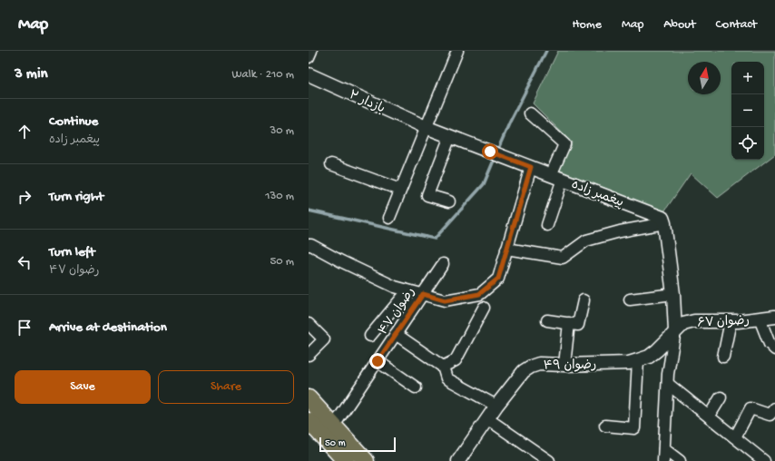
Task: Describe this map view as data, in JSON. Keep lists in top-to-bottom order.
{
  "streets": {
    "street": [
      "بازدار ۲",
      "پیغمبر زاده",
      "رضوان ۴۷",
      "رضوان ۶۷",
      "رضوان ۴۹"
    ]
  },
  "crossings": [
    ["بازدار ۲", "پیغمبر زاده"],
    ["رضوان ۶۷", "رضوان ۴۹"]
  ],
  "scale_bar": "50 m",
  "north": "top",
  "page": {
    "header": "Map",
    "nav": [
      "Home",
      "Map",
      "About",
      "Contact"
    ],
    "heading": ["3 min", "Walk · 210 m"],
    "map_buttons": ["+", "−"],
    "list": [
      ["Continue", "پیغمبر زاده", "30 m"],
      ["Turn right", "130 m"],
      ["Turn left", "رضوان ۴۷", "50 m"],
      "Arrive at destination"
    ],
    "buttons": ["Save", "Share"],
    "scale": "50 m"
  }
}
